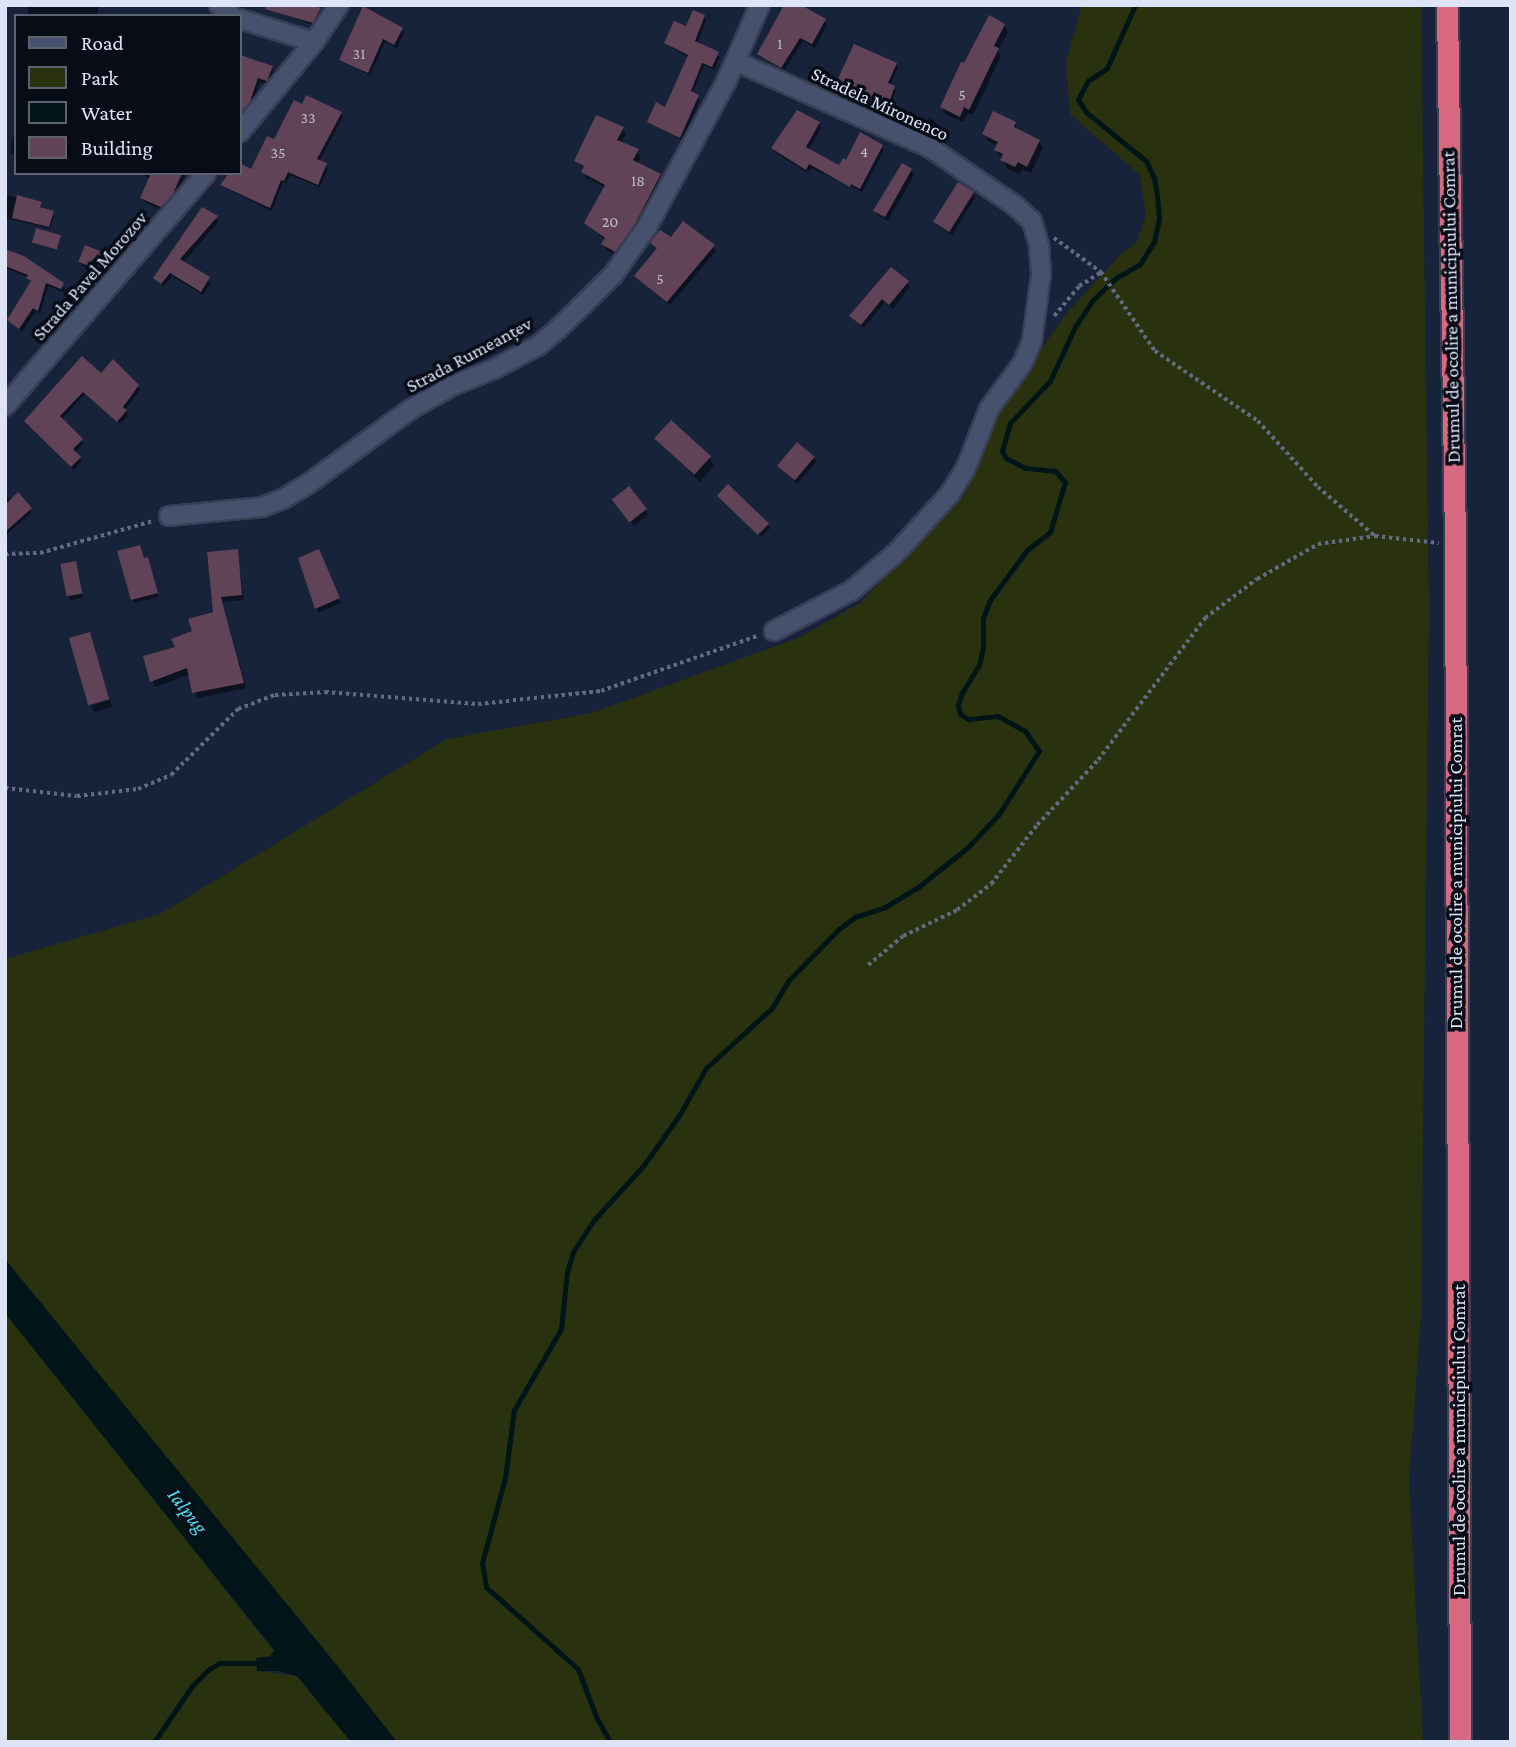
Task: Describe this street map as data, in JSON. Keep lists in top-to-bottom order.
{
  "streets": {
    "highway": ["Drumul de ocolire a municipiului Comrat"],
    "street": ["Stradela Mironenco", "Strada Pavel Morozov", "Strada Rumeanțev"]
  },
  "crossings": [
    ["Stradela Mironenco", "Strada Rumeanțev"]
  ],
  "water": ["Ialpug"],
  "house_numbers": [
    "1",
    "31",
    "5",
    "33",
    "4",
    "35",
    "18",
    "20",
    "5"
  ],
  "legend": [
    "Road",
    "Park",
    "Water",
    "Building"
  ]
}
